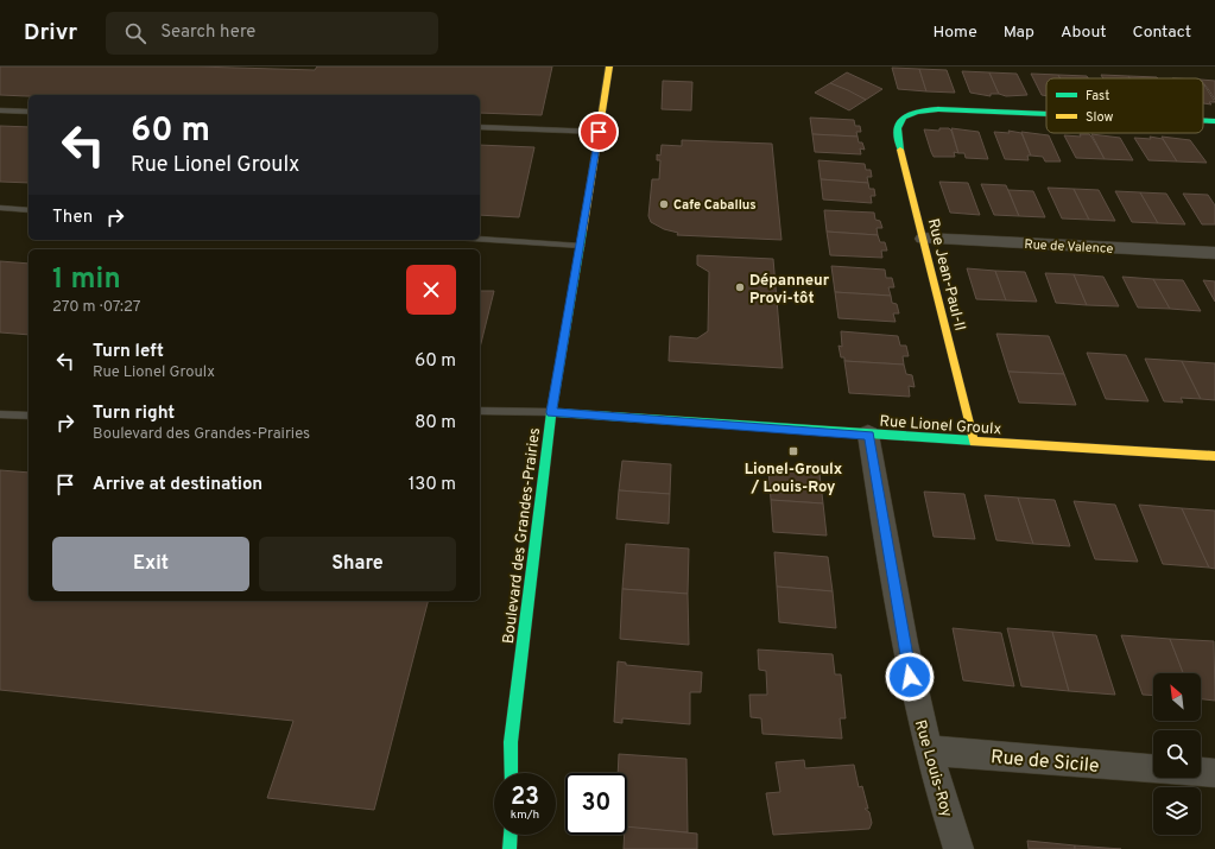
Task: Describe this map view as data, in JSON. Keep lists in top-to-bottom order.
{
  "streets": {
    "street": [
      "Rue de Valence",
      "Rue Jean-Paul-II",
      "Rue Lionel Groulx",
      "Boulevard des Grandes-Prairies",
      "Rue de Sicile",
      "Rue Louis-Roy"
    ]
  },
  "crossings": [
    ["Rue de Valence", "Rue Jean-Paul-II"],
    ["Rue Jean-Paul-II", "Rue Lionel Groulx"],
    ["Rue Lionel Groulx", "Boulevard des Grandes-Prairies"],
    ["Rue Lionel Groulx", "Rue Louis-Roy"],
    ["Rue de Sicile", "Rue Louis-Roy"]
  ],
  "places": {
    "other": ["Cafe Caballus", "Dépanneur Provi-tôt"],
    "transit": ["Lionel-Groulx / Louis-Roy"]
  },
  "legend": ["Fast", "Slow"],
  "north": "top left",
  "page": {
    "header": "Drivr",
    "search": "Search here",
    "nav": [
      "Home",
      "Map",
      "About",
      "Contact"
    ],
    "turn": ["60 m", "Rue Lionel Groulx"],
    "then": "Then",
    "heading": ["1 min", "270 m · 07:27"],
    "list": [
      {
        "name": "Turn left",
        "note": "Rue Lionel Groulx",
        "value": "60 m"
      },
      {
        "name": "Turn right",
        "note": "Boulevard des Grandes-Prairies",
        "value": "80 m"
      },
      {
        "name": "Arrive at destination",
        "value": "130 m"
      }
    ],
    "buttons": ["Exit", "Share"],
    "speed": "23 km/h",
    "limit": "30"
  }
}
